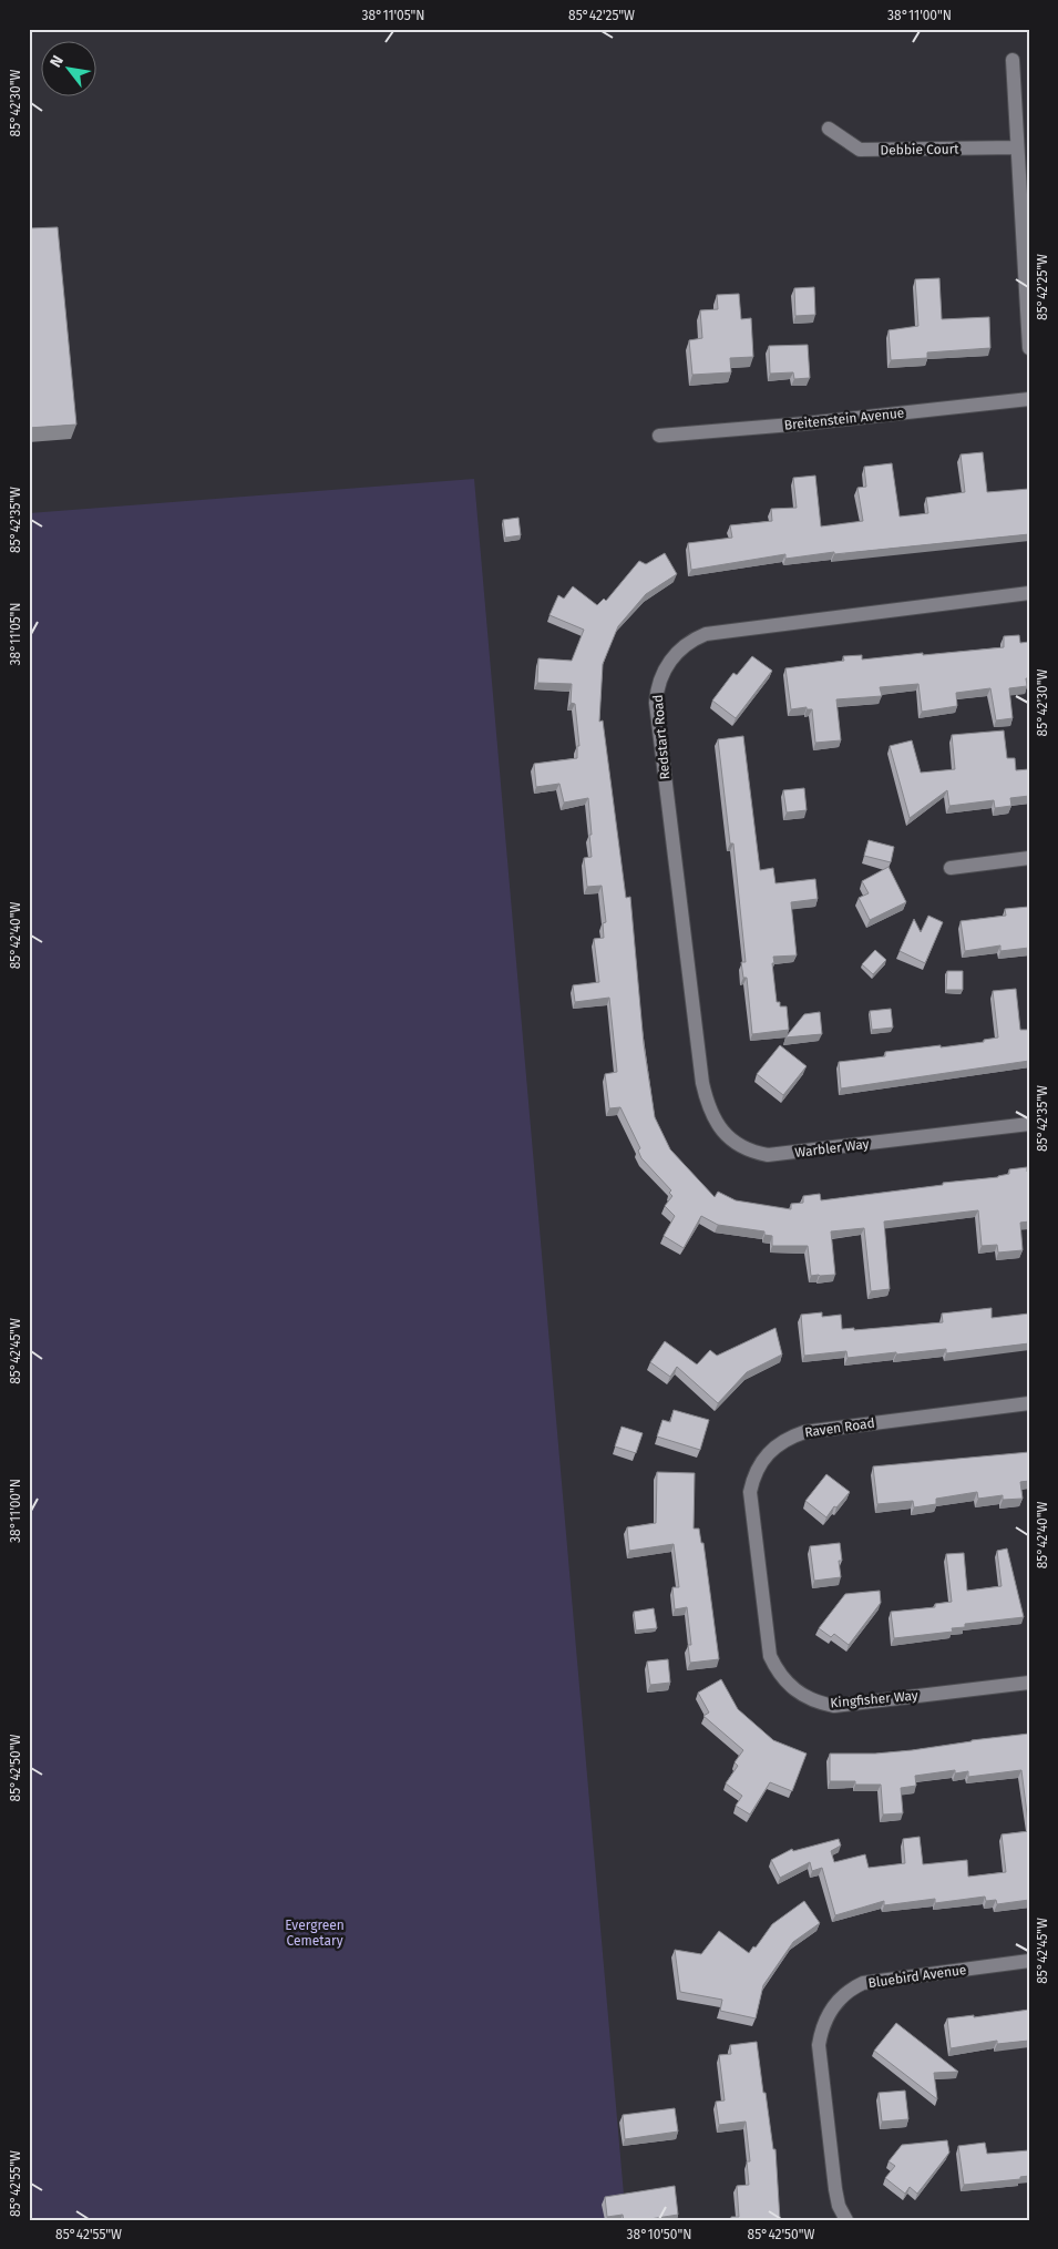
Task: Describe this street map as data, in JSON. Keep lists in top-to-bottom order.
{
  "streets": {
    "street": [
      "Debbie Court",
      "Breitenstein Avenue",
      "Redstart Road",
      "Warbler Way",
      "Raven Road",
      "Kingfisher Way",
      "Bluebird Avenue"
    ]
  },
  "crossings": [
    ["Redstart Road", "Warbler Way"],
    ["Raven Road", "Kingfisher Way"]
  ],
  "parks": ["Evergreen Cemetary"],
  "north": "top left",
  "coordinates": [
    "38°11'05\"N",
    "85°42'25\"W",
    "38°11'00\"N",
    "85°42'30\"W",
    "85°42'35\"W",
    "85°42'40\"W",
    "85°42'45\"W",
    "85°42'50\"W",
    "85°42'55\"W",
    "38°10'50\"N"
  ]
}
